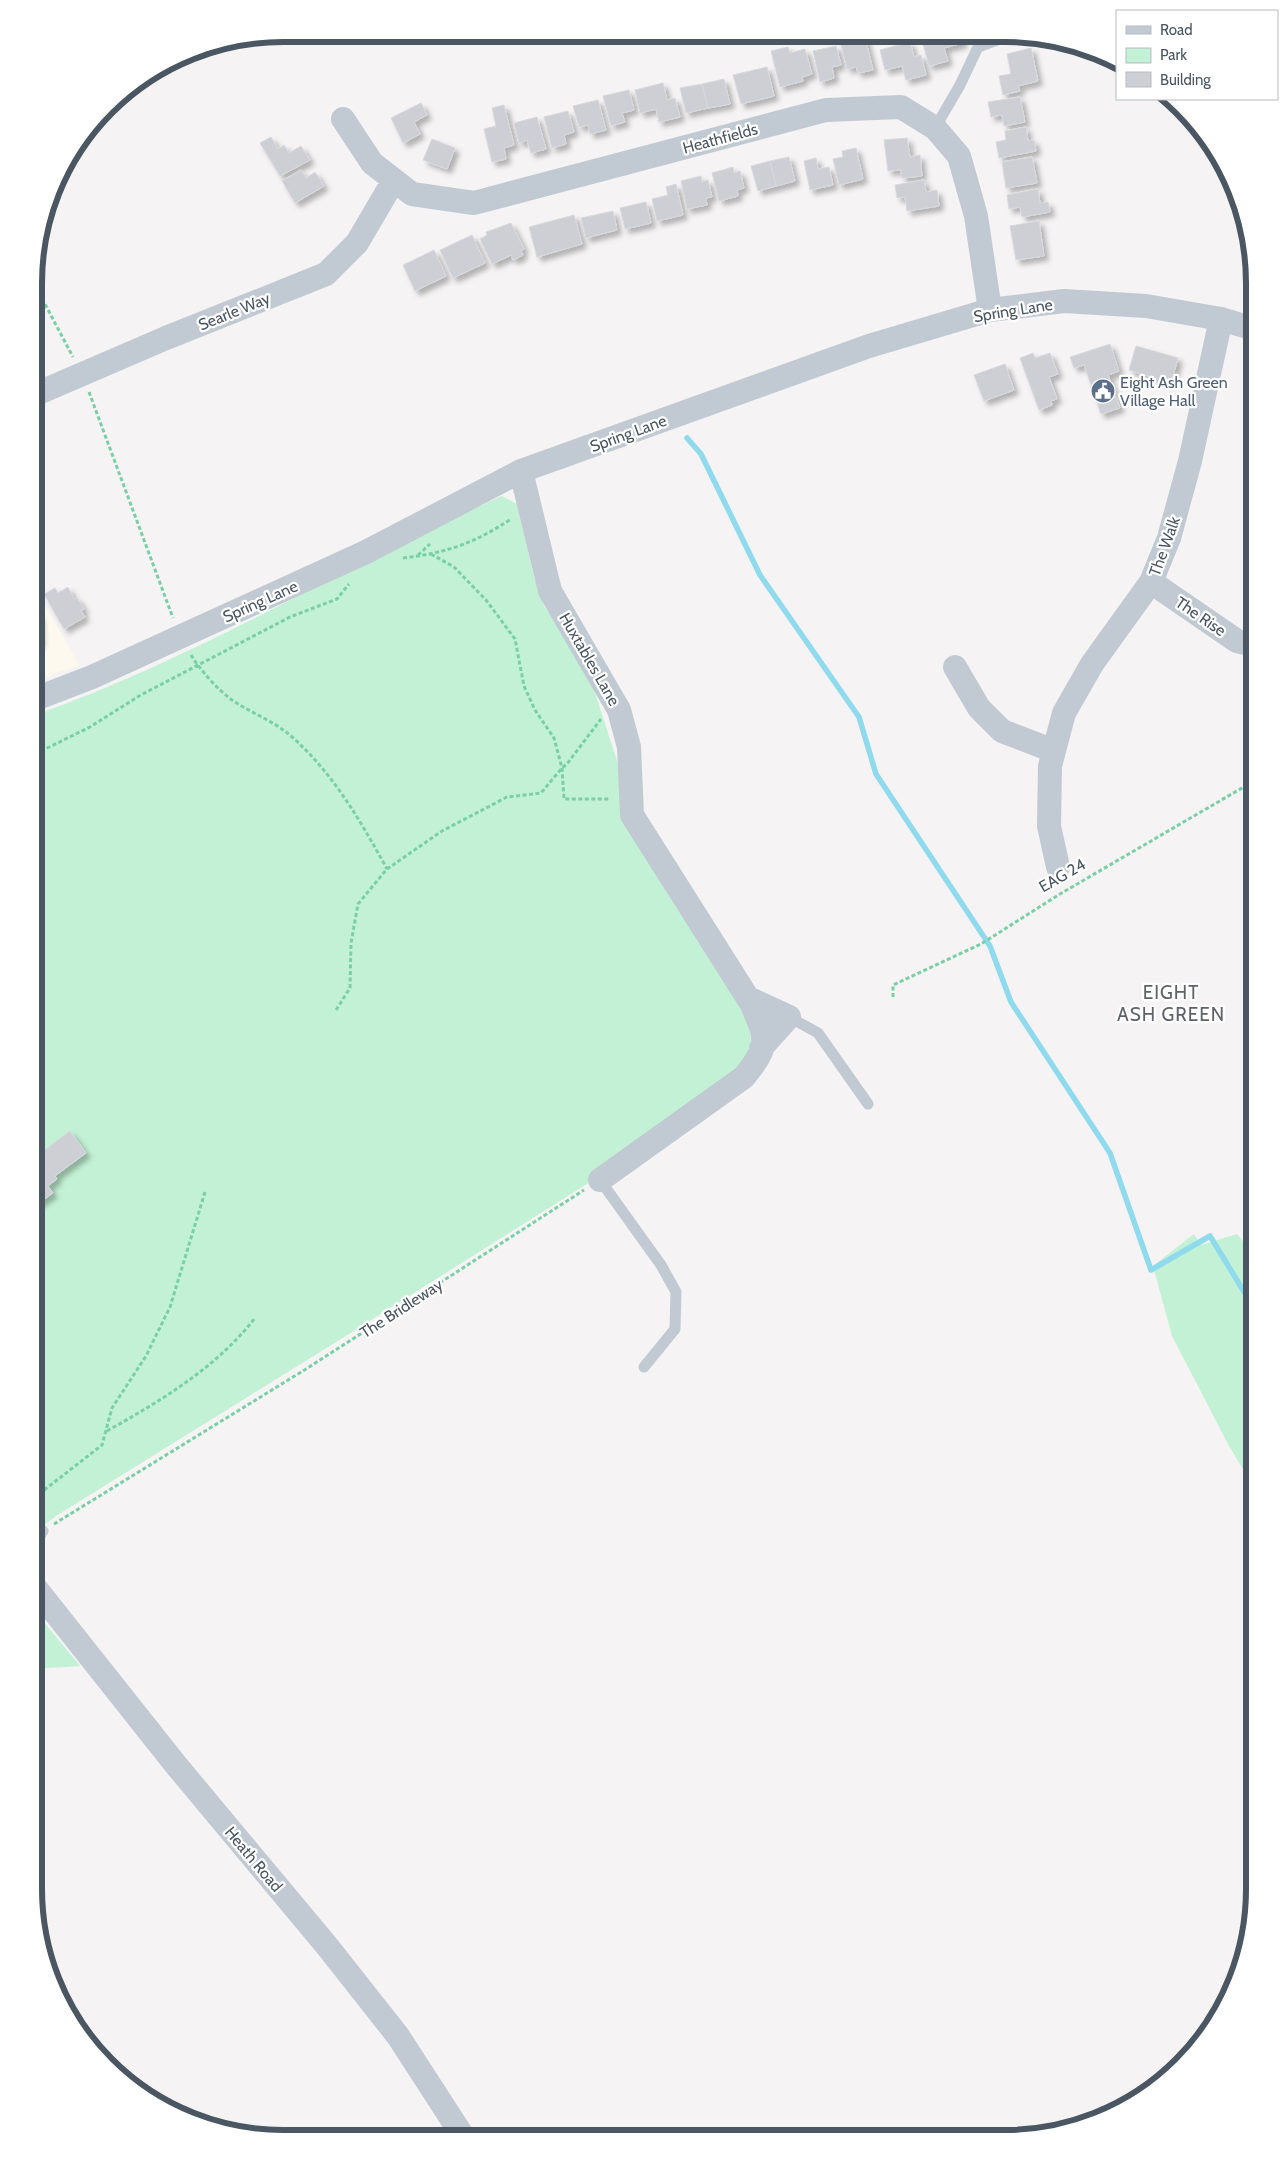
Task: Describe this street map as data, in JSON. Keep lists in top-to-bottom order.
{
  "streets": {
    "street": [
      "Heathfields",
      "Spring Lane",
      "Searle Way",
      "The Walk",
      "The Rise",
      "Huxtables Lane",
      "Heath Road"
    ],
    "path": ["EAG 24", "The Bridleway"]
  },
  "crossings": [
    ["Heathfields", "Spring Lane"],
    ["Heathfields", "Searle Way"],
    ["Spring Lane", "The Walk"],
    ["Spring Lane", "Huxtables Lane"],
    ["The Walk", "The Rise"]
  ],
  "districts": ["EIGHT ASH GREEN"],
  "places": {
    "public building": ["Eight Ash Green Village Hall"]
  },
  "legend": ["Road", "Park", "Building"]
}
